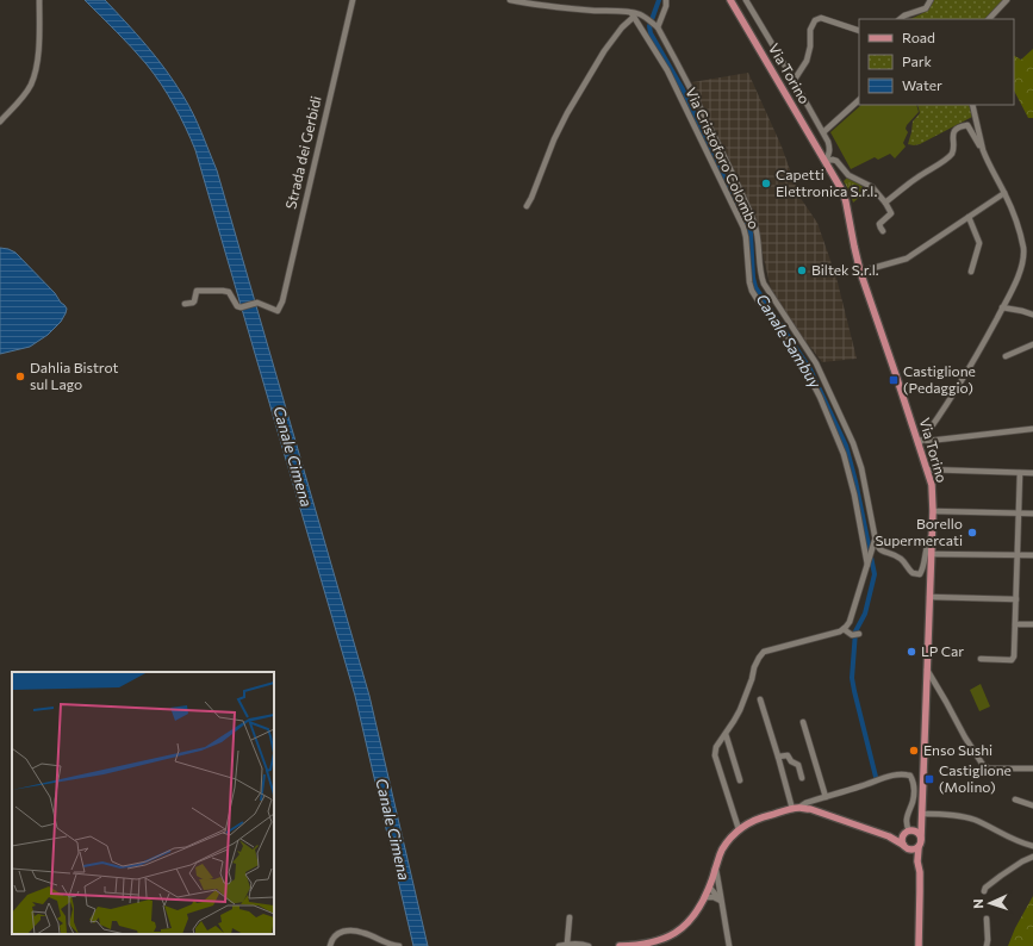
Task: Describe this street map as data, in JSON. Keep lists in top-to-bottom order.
{
  "streets": {
    "main road": ["Via Torino"],
    "street": ["Strada dei Gerbidi", "Via Cristoforo Colombo"]
  },
  "water": ["Canale Sambuy", "Canale Cimena"],
  "places": {
    "other": [
      "Capetti Elettronica S.r.l.",
      "Biltek S.r.l.",
      "Dahlia Bistrot sul Lago",
      "Borello Supermercati",
      "LP Car",
      "Enso Sushi"
    ],
    "transit": ["Castiglione (Pedaggio)", "Castiglione (Molino)"]
  },
  "legend": ["Road", "Park", "Water"],
  "north": "left"
}
